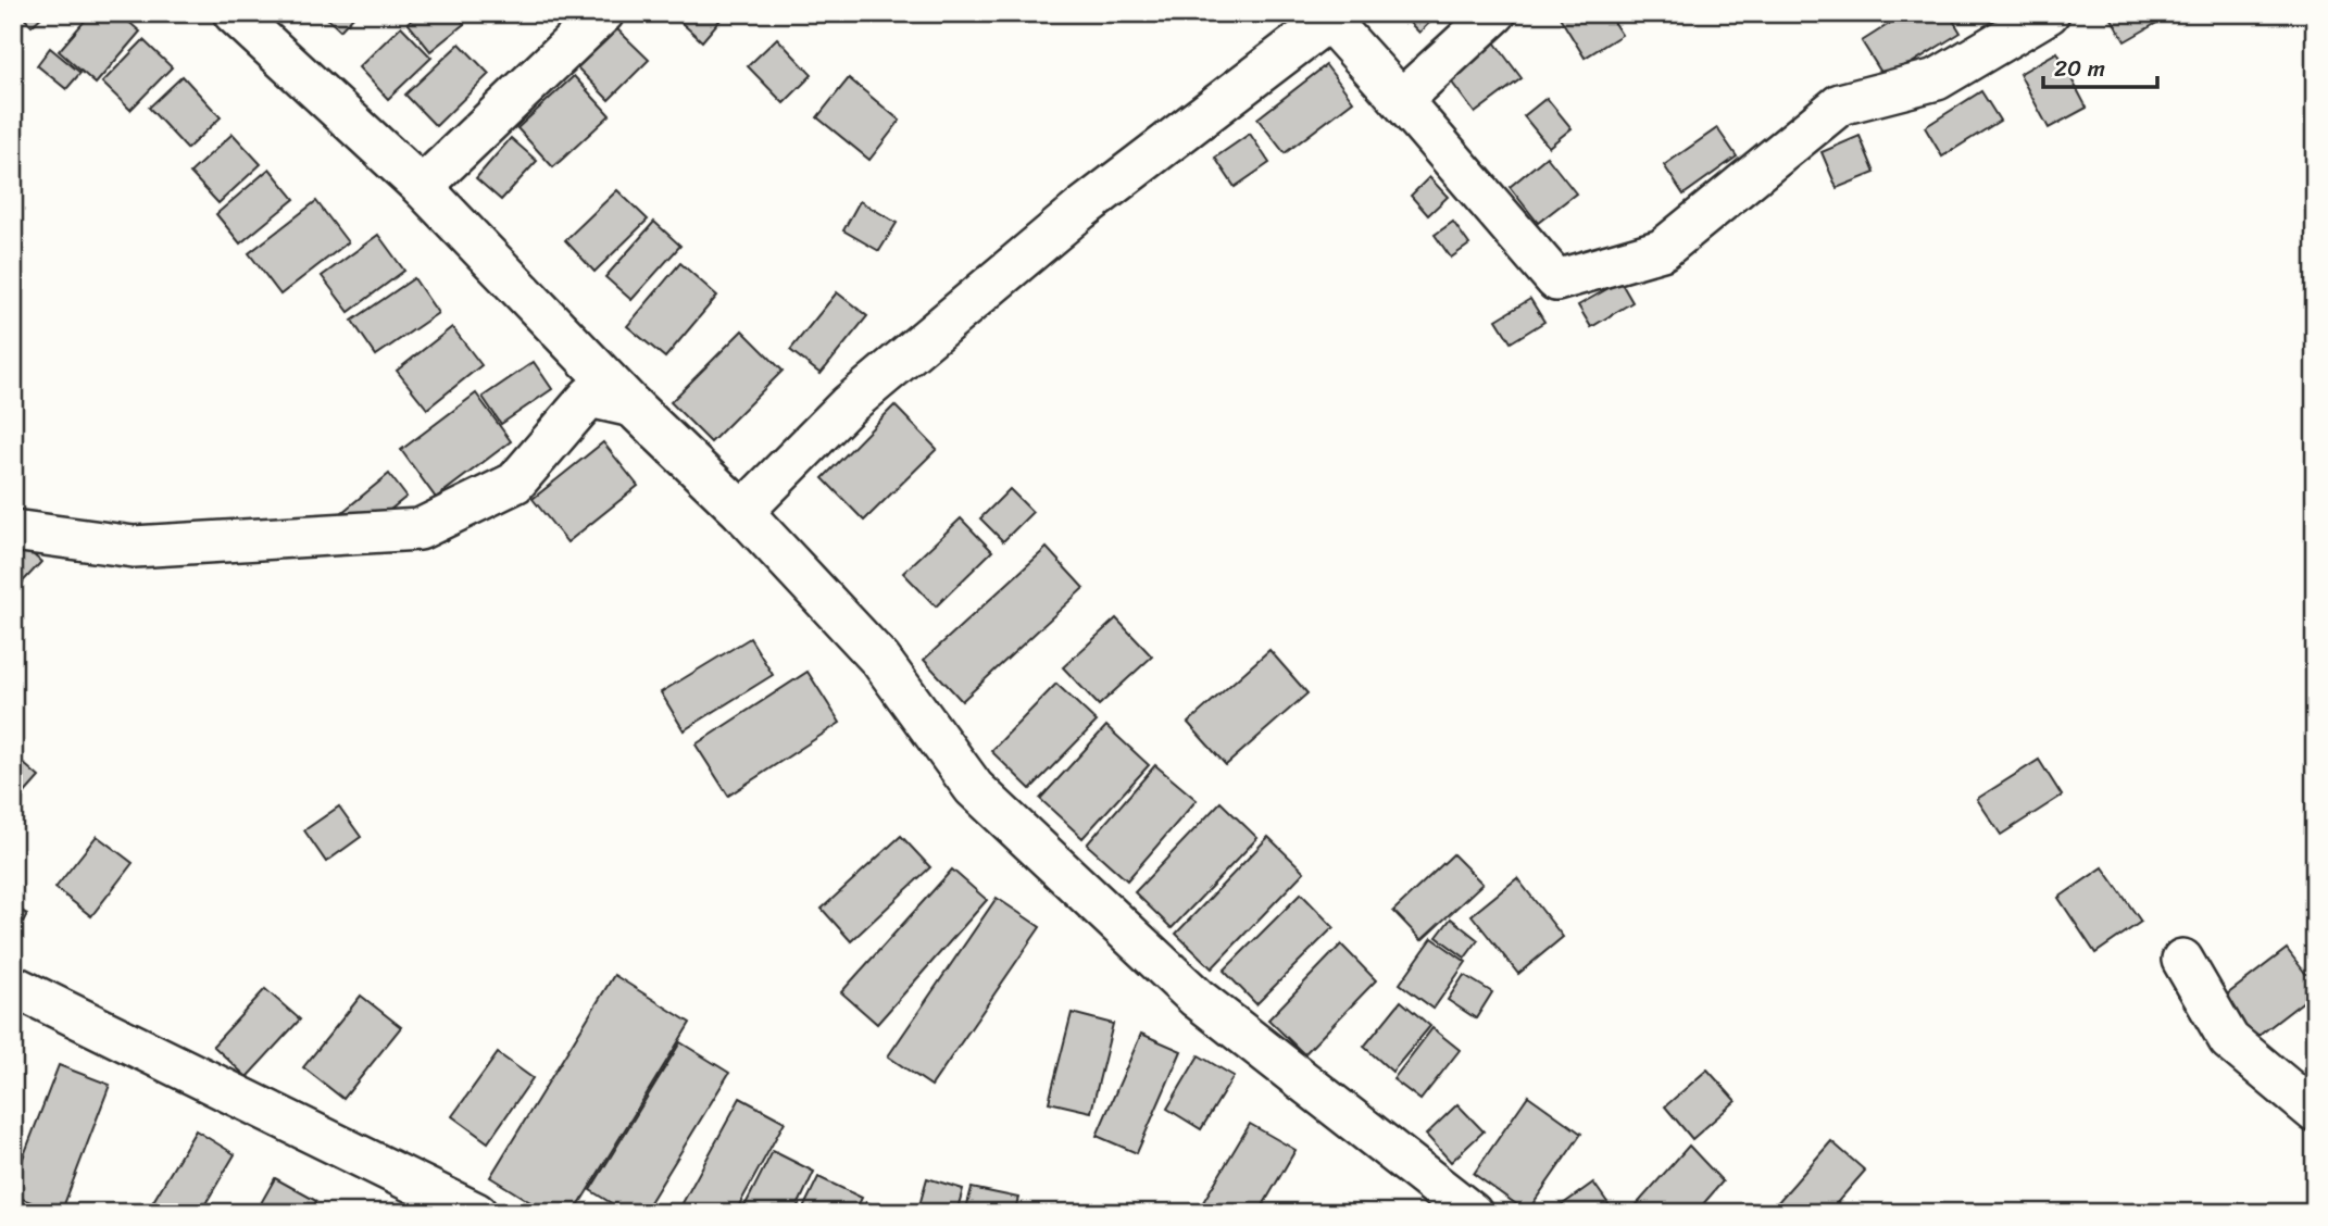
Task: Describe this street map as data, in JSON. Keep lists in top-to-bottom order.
{
  "scale_bar": "20 m"
}
